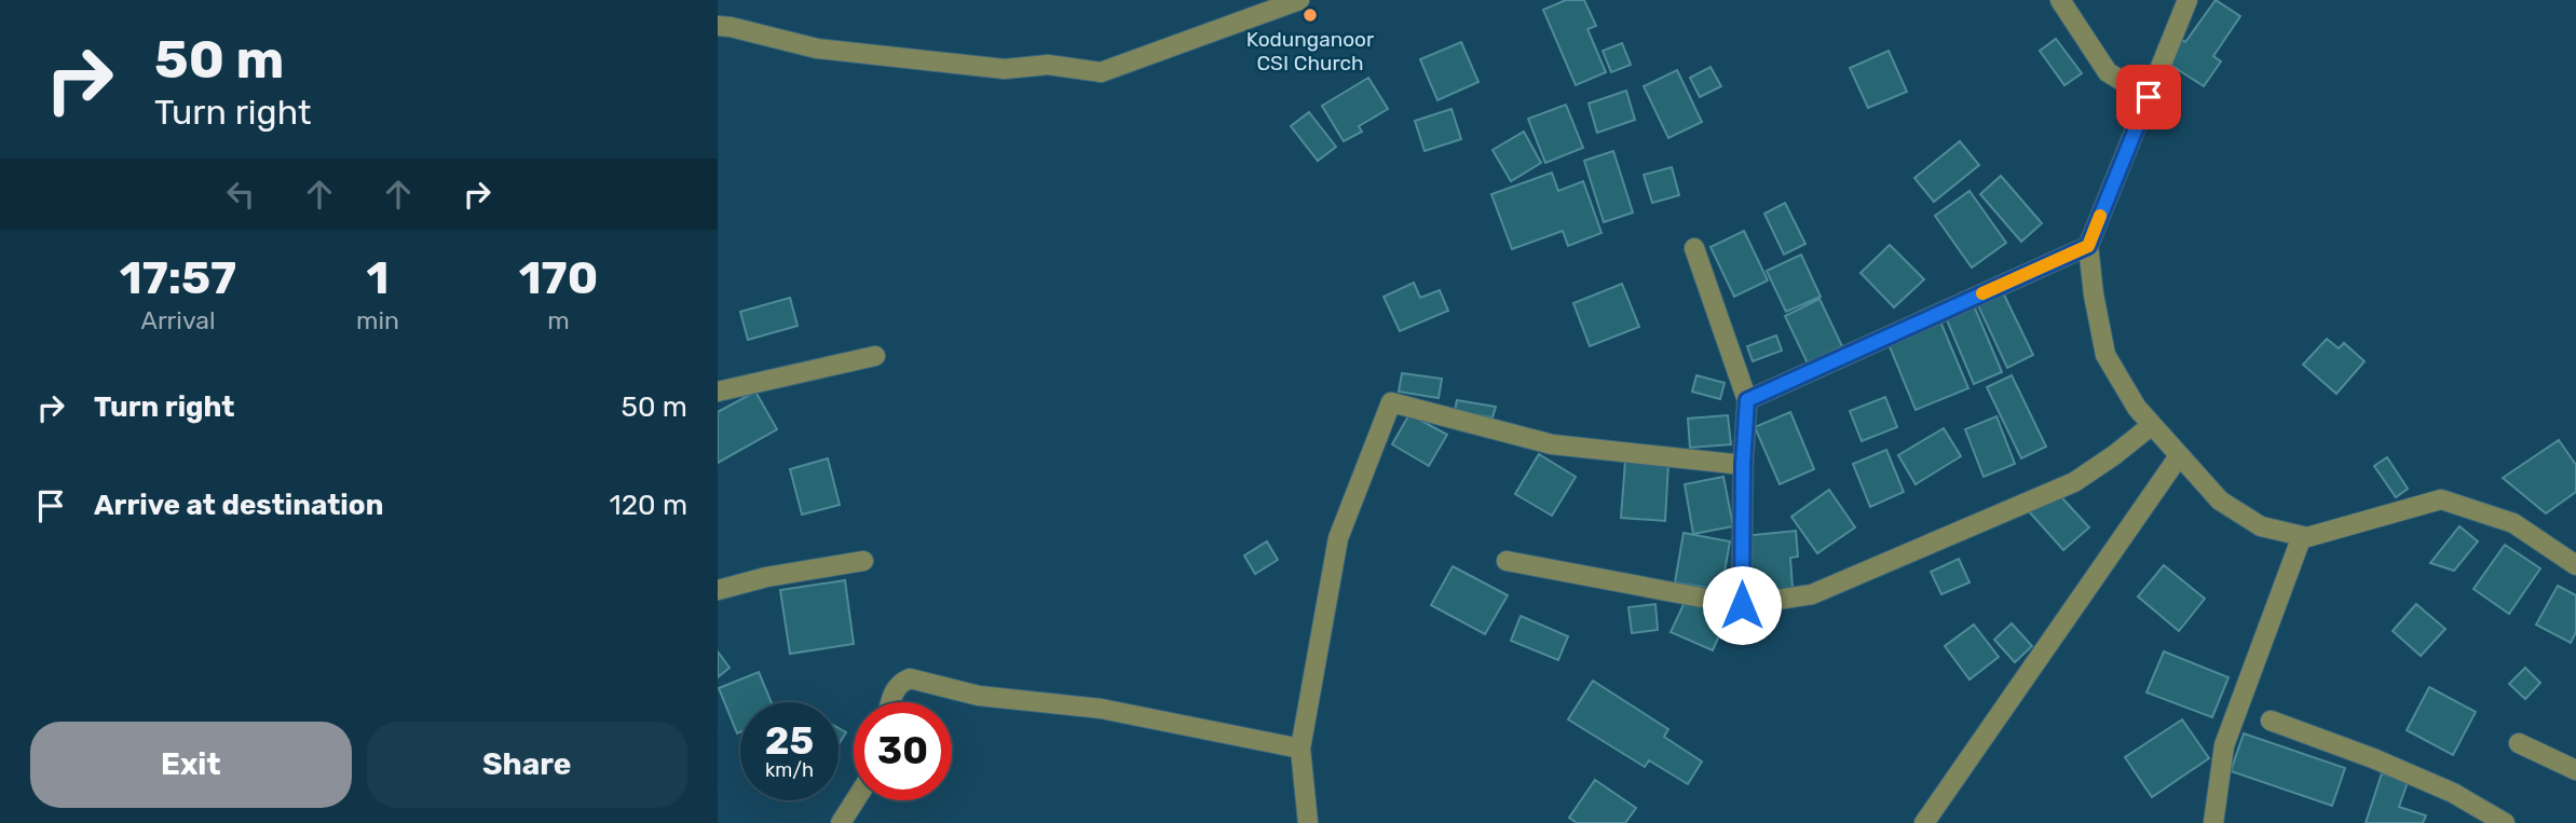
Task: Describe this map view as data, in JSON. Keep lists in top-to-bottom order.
{
  "places": ["Kodunganoor CSI Church"],
  "page": {
    "turn": ["50 m", "Turn right"],
    "eta": [
      "17:57",
      "Arrival",
      "1",
      "min",
      "170",
      "m"
    ],
    "list": [
      {
        "name": "Turn right",
        "value": "50 m"
      },
      {
        "name": "Arrive at destination",
        "value": "120 m"
      }
    ],
    "speed": "25 km/h",
    "limit": "30",
    "buttons": ["Exit", "Share"]
  }
}
